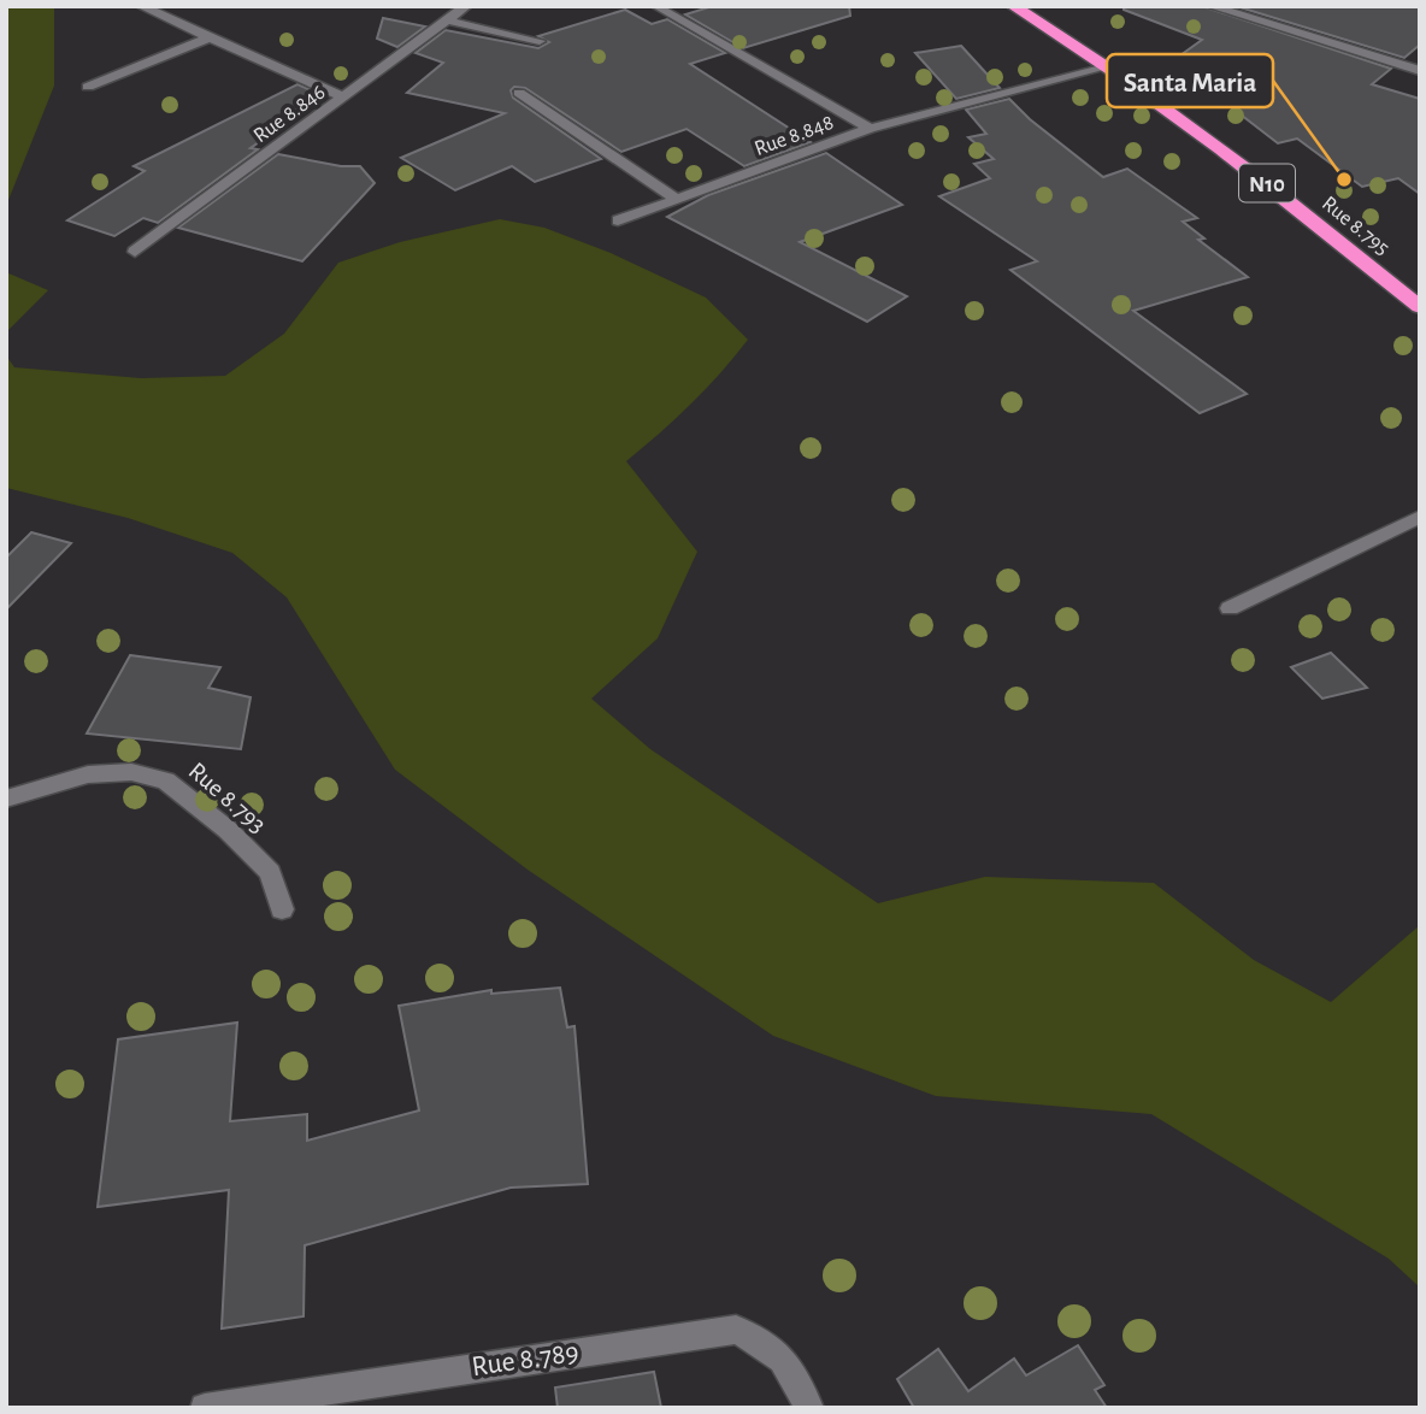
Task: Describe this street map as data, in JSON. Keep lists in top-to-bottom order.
{
  "streets": {
    "highway": ["N10", "Rue 8.795"],
    "street": [
      "Rue 8.846",
      "Rue 8.848",
      "Rue 8.793",
      "Rue 8.789"
    ]
  },
  "crossings": [
    ["Rue 8.848", "Rue 8.795"]
  ],
  "places": ["Santa Maria"]
}
